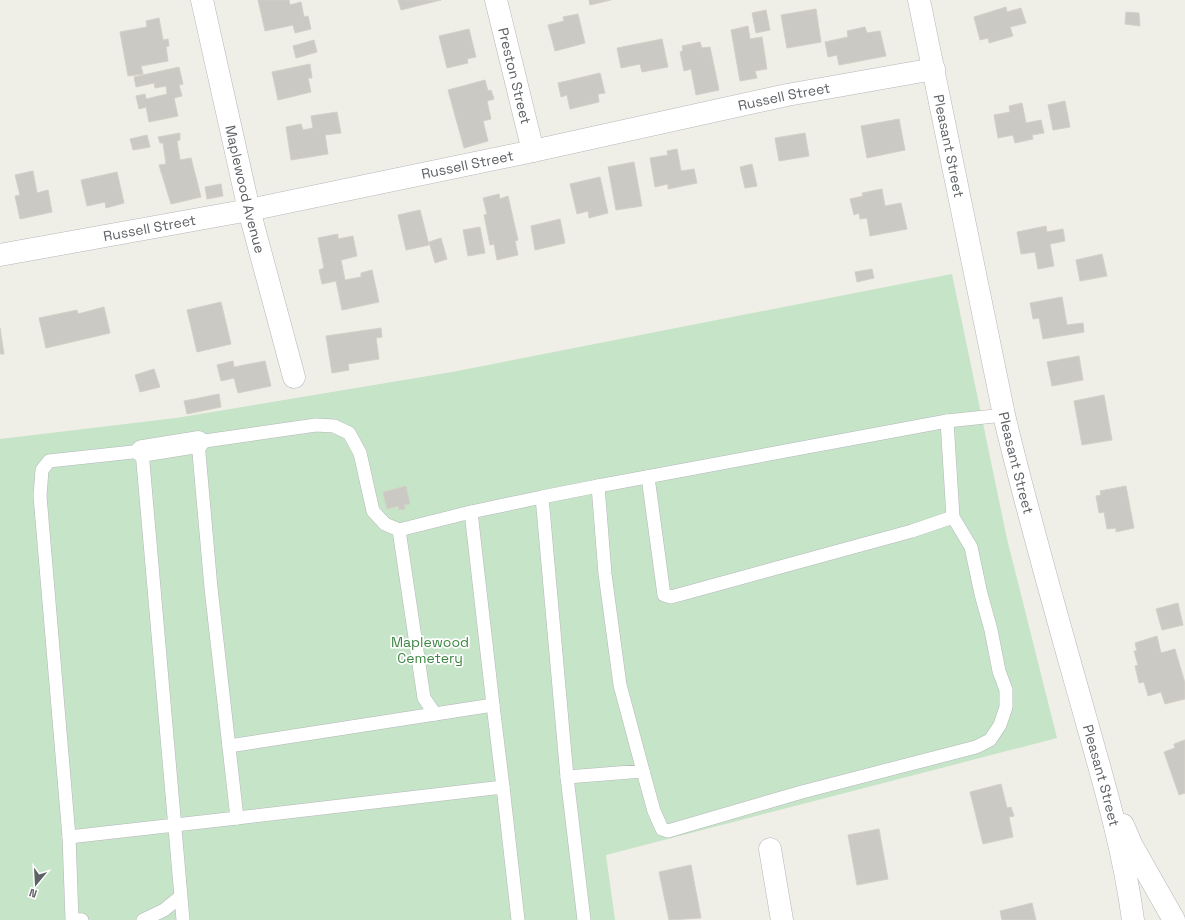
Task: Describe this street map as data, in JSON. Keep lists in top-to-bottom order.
{
  "streets": {
    "street": [
      "Preston Street",
      "Russell Street",
      "Pleasant Street",
      "Maplewood Avenue"
    ]
  },
  "crossings": [
    ["Preston Street", "Russell Street"],
    ["Russell Street", "Pleasant Street"],
    ["Russell Street", "Maplewood Avenue"]
  ],
  "parks": ["Maplewood Cemetery"],
  "north": "bottom"
}
